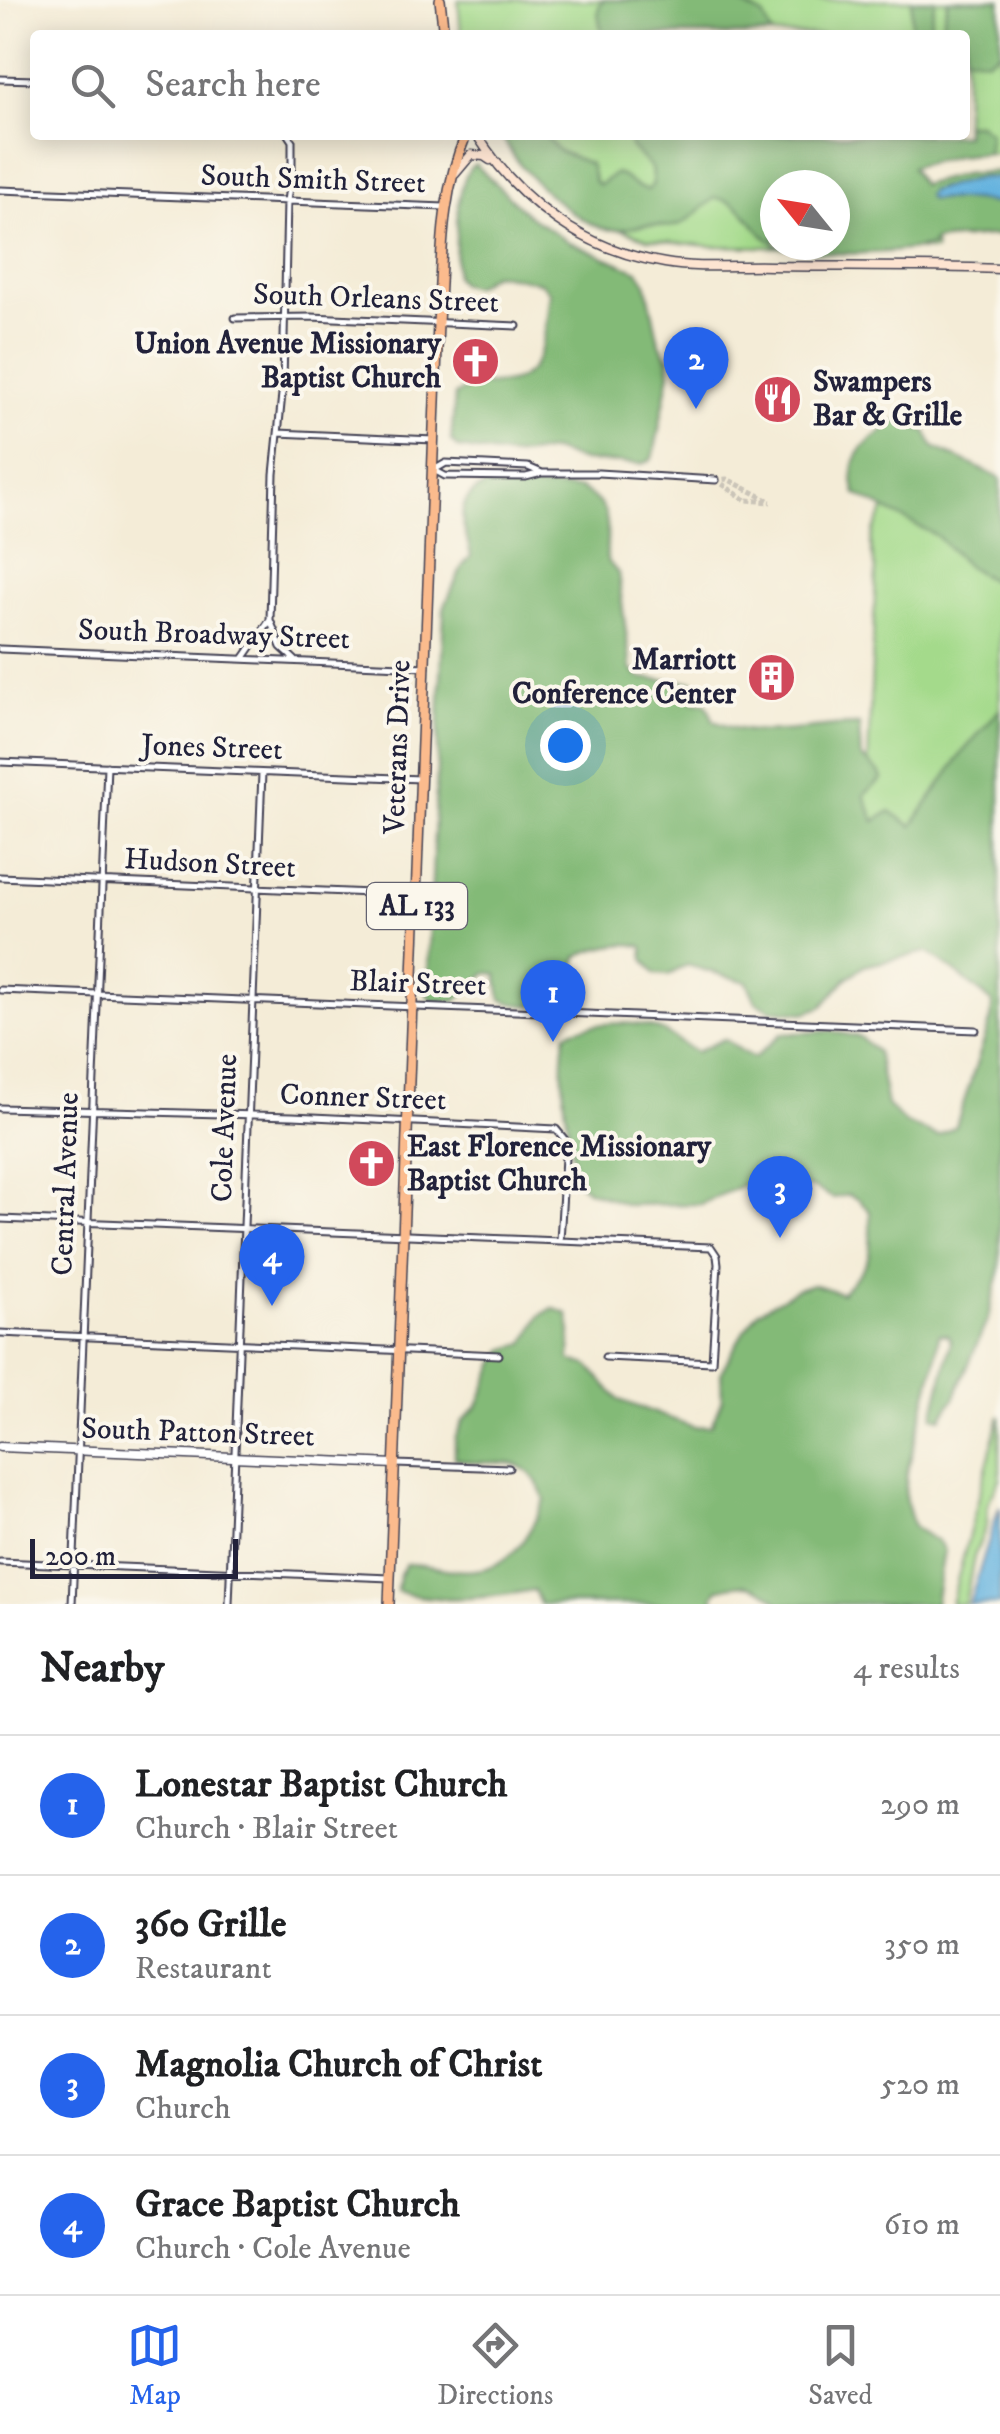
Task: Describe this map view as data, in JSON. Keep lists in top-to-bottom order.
{
  "streets": {
    "main road": ["Veterans Drive", "AL 133"],
    "street": [
      "South Smith Street",
      "South Orleans Street",
      "South Broadway Street",
      "Jones Street",
      "Hudson Street",
      "Blair Street",
      "Conner Street",
      "Cole Avenue",
      "Central Avenue",
      "South Patton Street"
    ]
  },
  "crossings": [
    ["South Smith Street", "Veterans Drive"],
    ["South Orleans Street", "Veterans Drive"],
    ["South Broadway Street", "Veterans Drive"],
    ["Veterans Drive", "Jones Street"],
    ["Veterans Drive", "Hudson Street"],
    ["Veterans Drive", "Blair Street"],
    ["Veterans Drive", "Conner Street"],
    ["Veterans Drive", "South Patton Street"],
    ["Jones Street", "Cole Avenue"],
    ["Jones Street", "Central Avenue"],
    ["Hudson Street", "Cole Avenue"],
    ["Hudson Street", "Central Avenue"],
    ["Blair Street", "Cole Avenue"],
    ["Blair Street", "Central Avenue"],
    ["Conner Street", "Cole Avenue"],
    ["Conner Street", "Central Avenue"],
    ["Cole Avenue", "South Patton Street"],
    ["Central Avenue", "South Patton Street"]
  ],
  "places": {
    "church": ["Union Avenue Missionary Baptist Church", "East Florence Missionary Baptist Church"],
    "restaurant": ["Swampers Bar & Grille"],
    "building": ["Marriott Conference Center"]
  },
  "scale_bar": "200 m",
  "north": "top left",
  "page": {
    "search": "Search here",
    "pins": [
      "2",
      "1",
      "3",
      "4"
    ],
    "scale": "200 m",
    "heading": ["Nearby", "4 results"],
    "list": [
      {
        "mark": "1",
        "name": "Lonestar Baptist Church",
        "note": "Church · Blair Street",
        "value": "290 m"
      },
      {
        "mark": "2",
        "name": "360 Grille",
        "note": "Restaurant",
        "value": "350 m"
      },
      {
        "mark": "3",
        "name": "Magnolia Church of Christ",
        "note": "Church",
        "value": "520 m"
      },
      {
        "mark": "4",
        "name": "Grace Baptist Church",
        "note": "Church · Cole Avenue",
        "value": "610 m"
      }
    ],
    "nav": ["Map", "Directions", "Saved"]
  }
}
